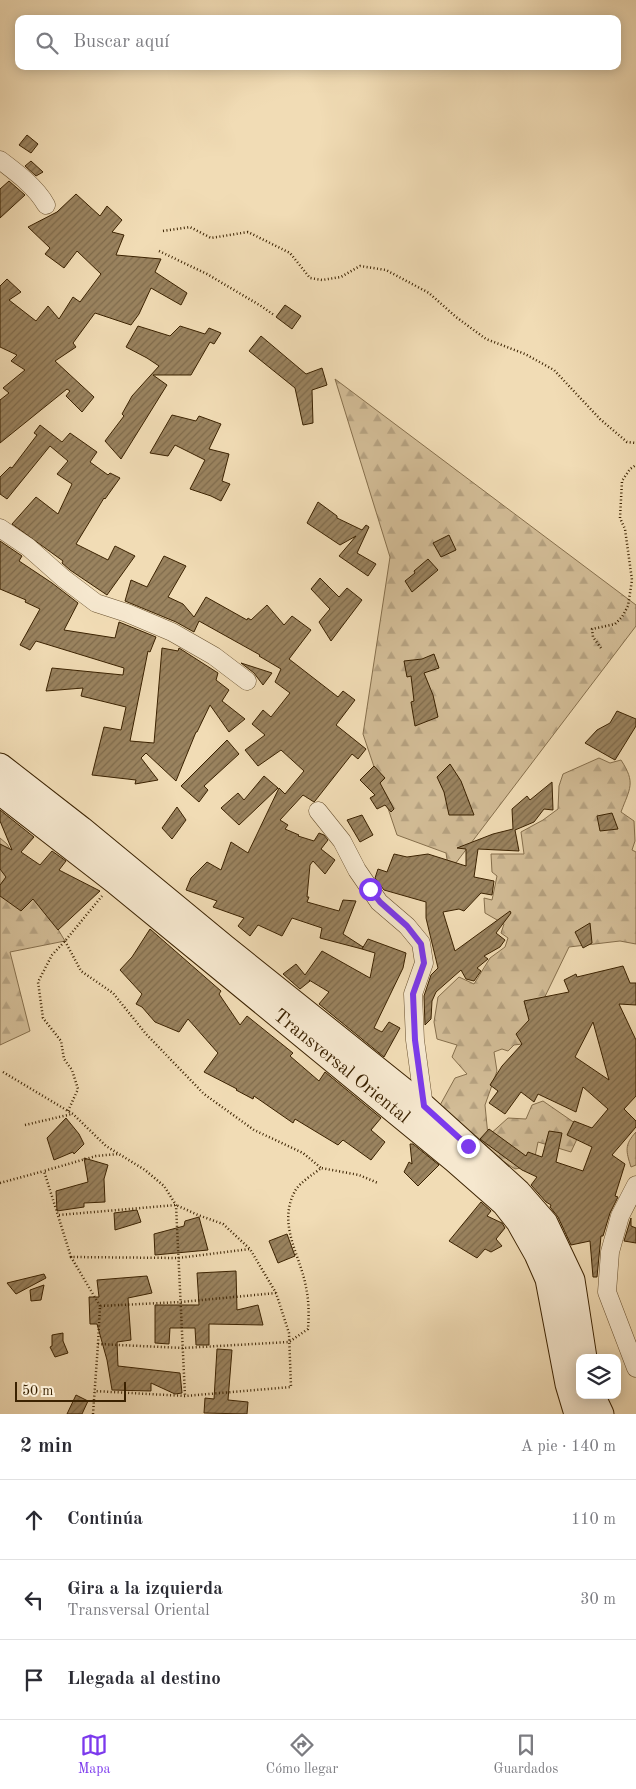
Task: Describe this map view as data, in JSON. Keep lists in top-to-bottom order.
{
  "streets": {
    "main road": ["Transversal Oriental"]
  },
  "scale_bar": "50 m",
  "page": {
    "search": "Buscar aquí",
    "scale": "50 m",
    "heading": ["2 min", "A pie · 140 m"],
    "list": [
      ["Continúa", "110 m"],
      ["Gira a la izquierda", "Transversal Oriental", "30 m"],
      "Llegada al destino"
    ],
    "nav": ["Mapa", "Cómo llegar", "Guardados"]
  }
}
